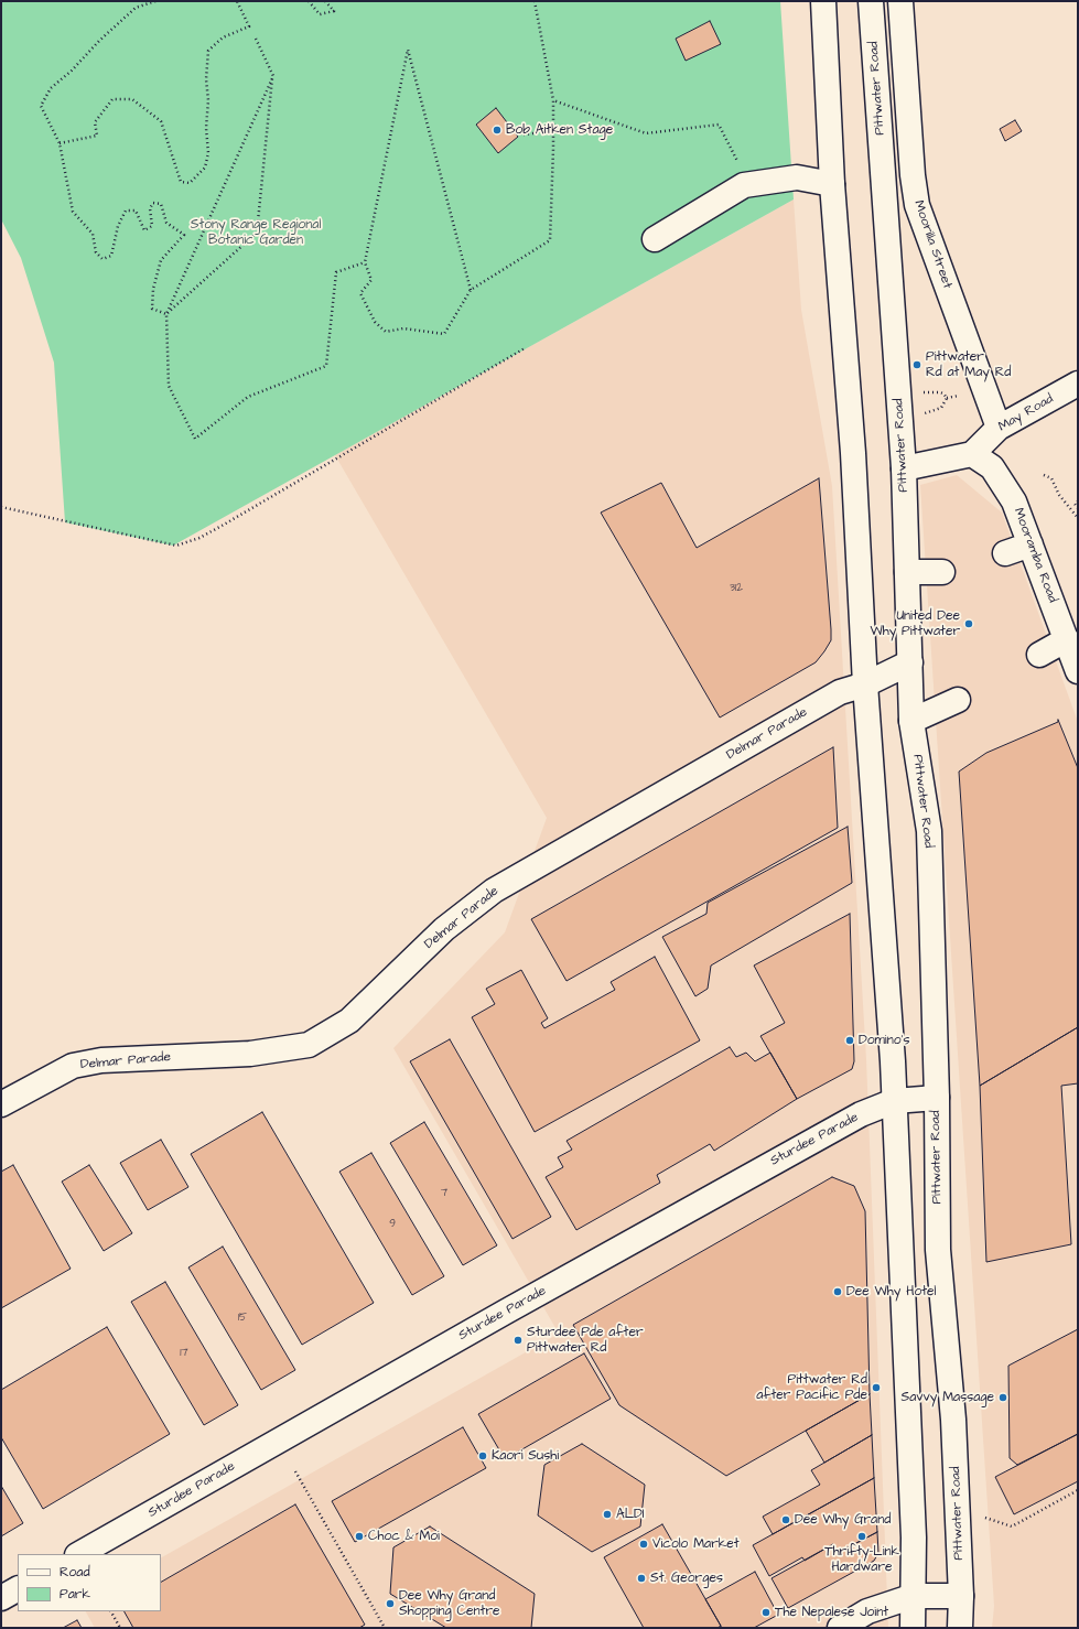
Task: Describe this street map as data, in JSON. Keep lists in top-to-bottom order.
{
  "streets": {
    "main road": [
      "Pittwater Road",
      "Moorilla Street",
      "May Road",
      "Mooramba Road",
      "Delmar Parade",
      "Sturdee Parade"
    ]
  },
  "crossings": [
    ["Pittwater Road", "Delmar Parade"],
    ["Pittwater Road", "Sturdee Parade"],
    ["Moorilla Street", "May Road"],
    ["May Road", "Mooramba Road"]
  ],
  "parks": ["Stony Range Regional Botanic Garden"],
  "places": [
    "Bob Aitken Stage",
    "Pittwater Rd at May Rd",
    "United Dee Why Pittwater",
    "Domino's",
    "Dee Why Hotel",
    "Sturdee Pde after Pittwater Rd",
    "Pittwater Rd after Pacific Pde",
    "Savvy Massage",
    "Kaori Sushi",
    "ALDI",
    "Dee Why Grand",
    "Choc & Moi",
    "Thrifty-Link Hardware",
    "Vicolo Market",
    "St. Georges",
    "Dee Why Grand Shopping Centre",
    "The Nepalese Joint"
  ],
  "house_numbers": [
    "312",
    "7",
    "9",
    "15",
    "17"
  ],
  "legend": ["Road", "Park"]
}
